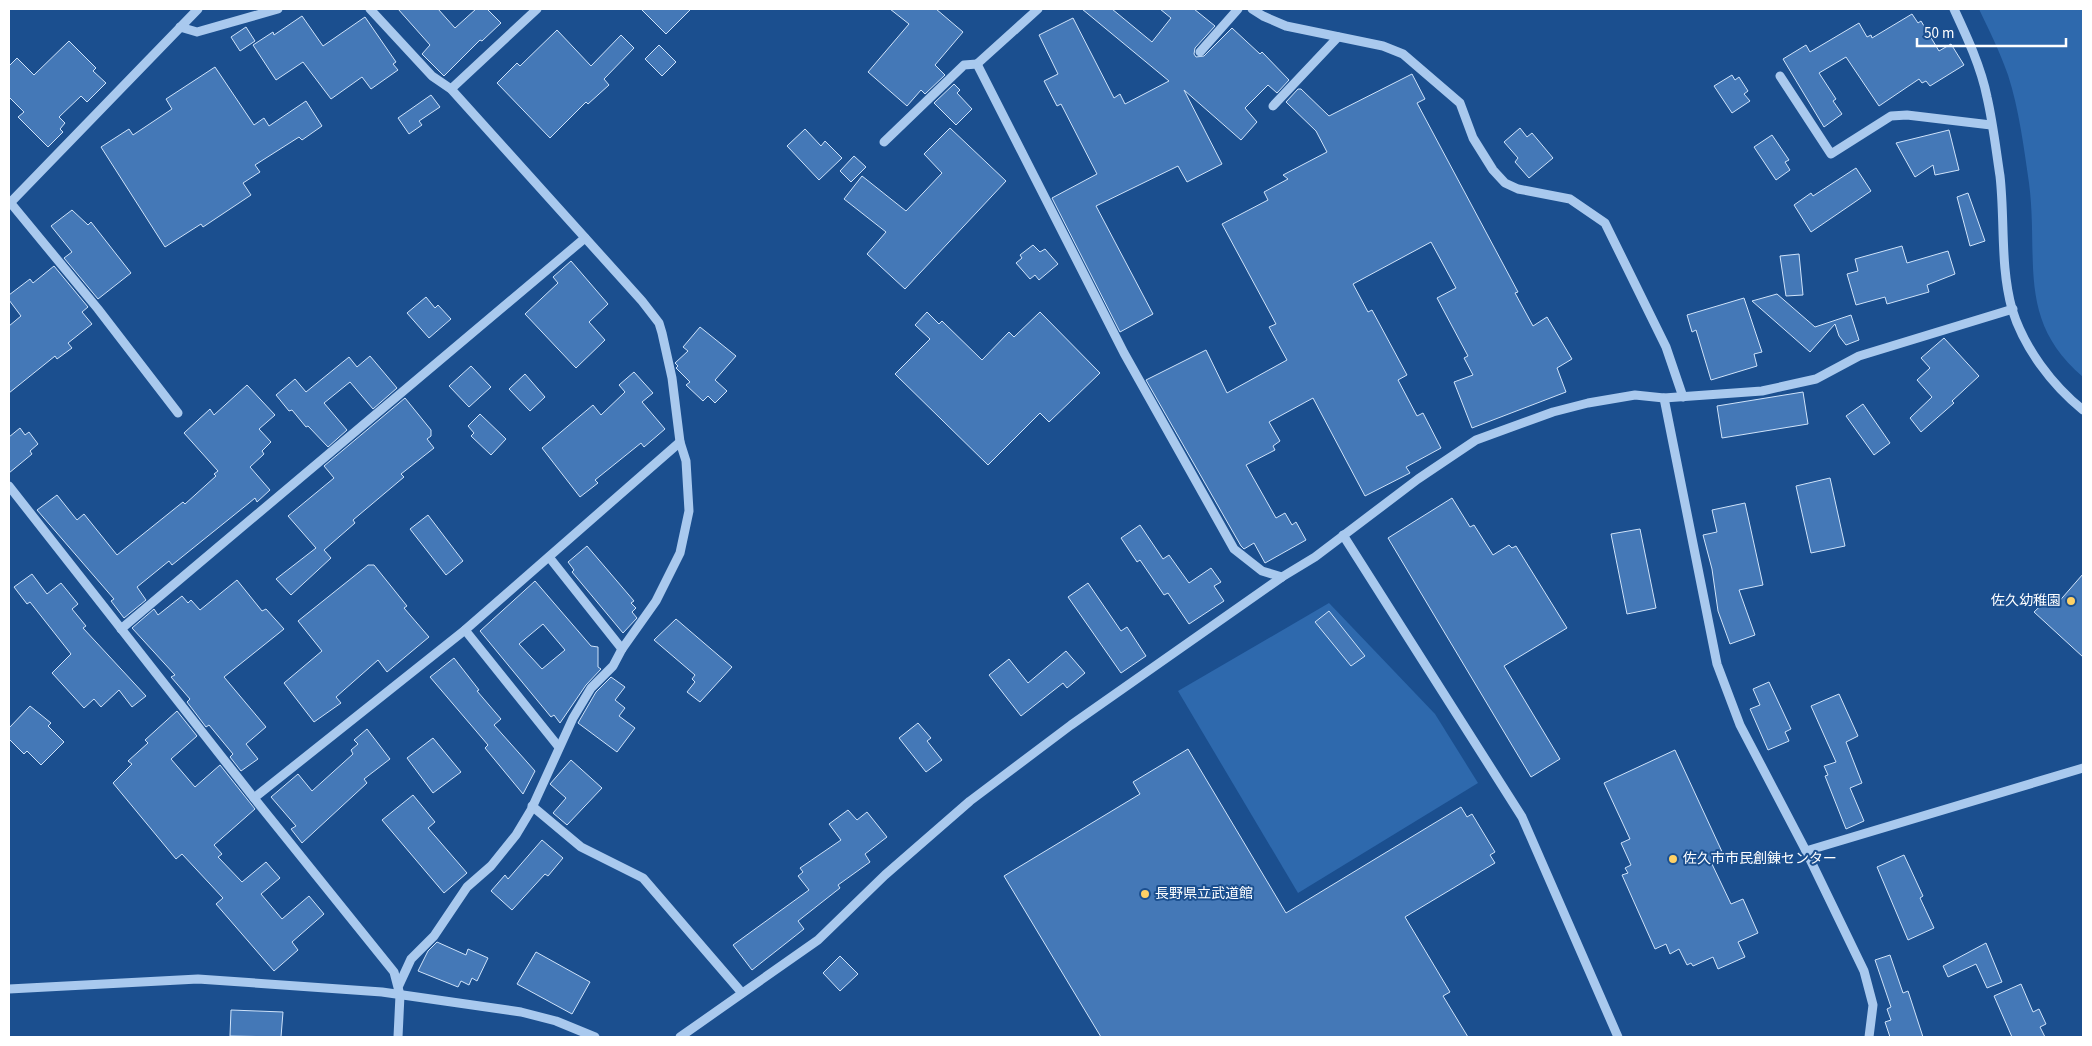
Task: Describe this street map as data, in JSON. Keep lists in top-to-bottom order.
{
  "places": ["佐久幼稚園", "佐久市市民創錬センター", "長野県立武道館"],
  "scale_bar": "50 m"
}
